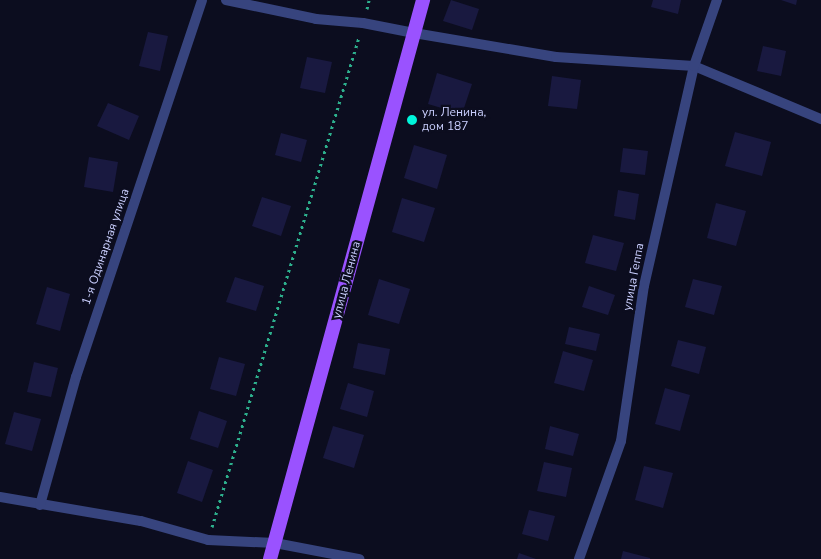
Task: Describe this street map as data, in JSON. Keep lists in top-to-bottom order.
{
  "streets": {
    "main road": ["улица Ленина"],
    "street": ["1-я Одинарная улица", "улица Геппа"]
  },
  "places": ["ул. Ленина, дом 187"]
}
